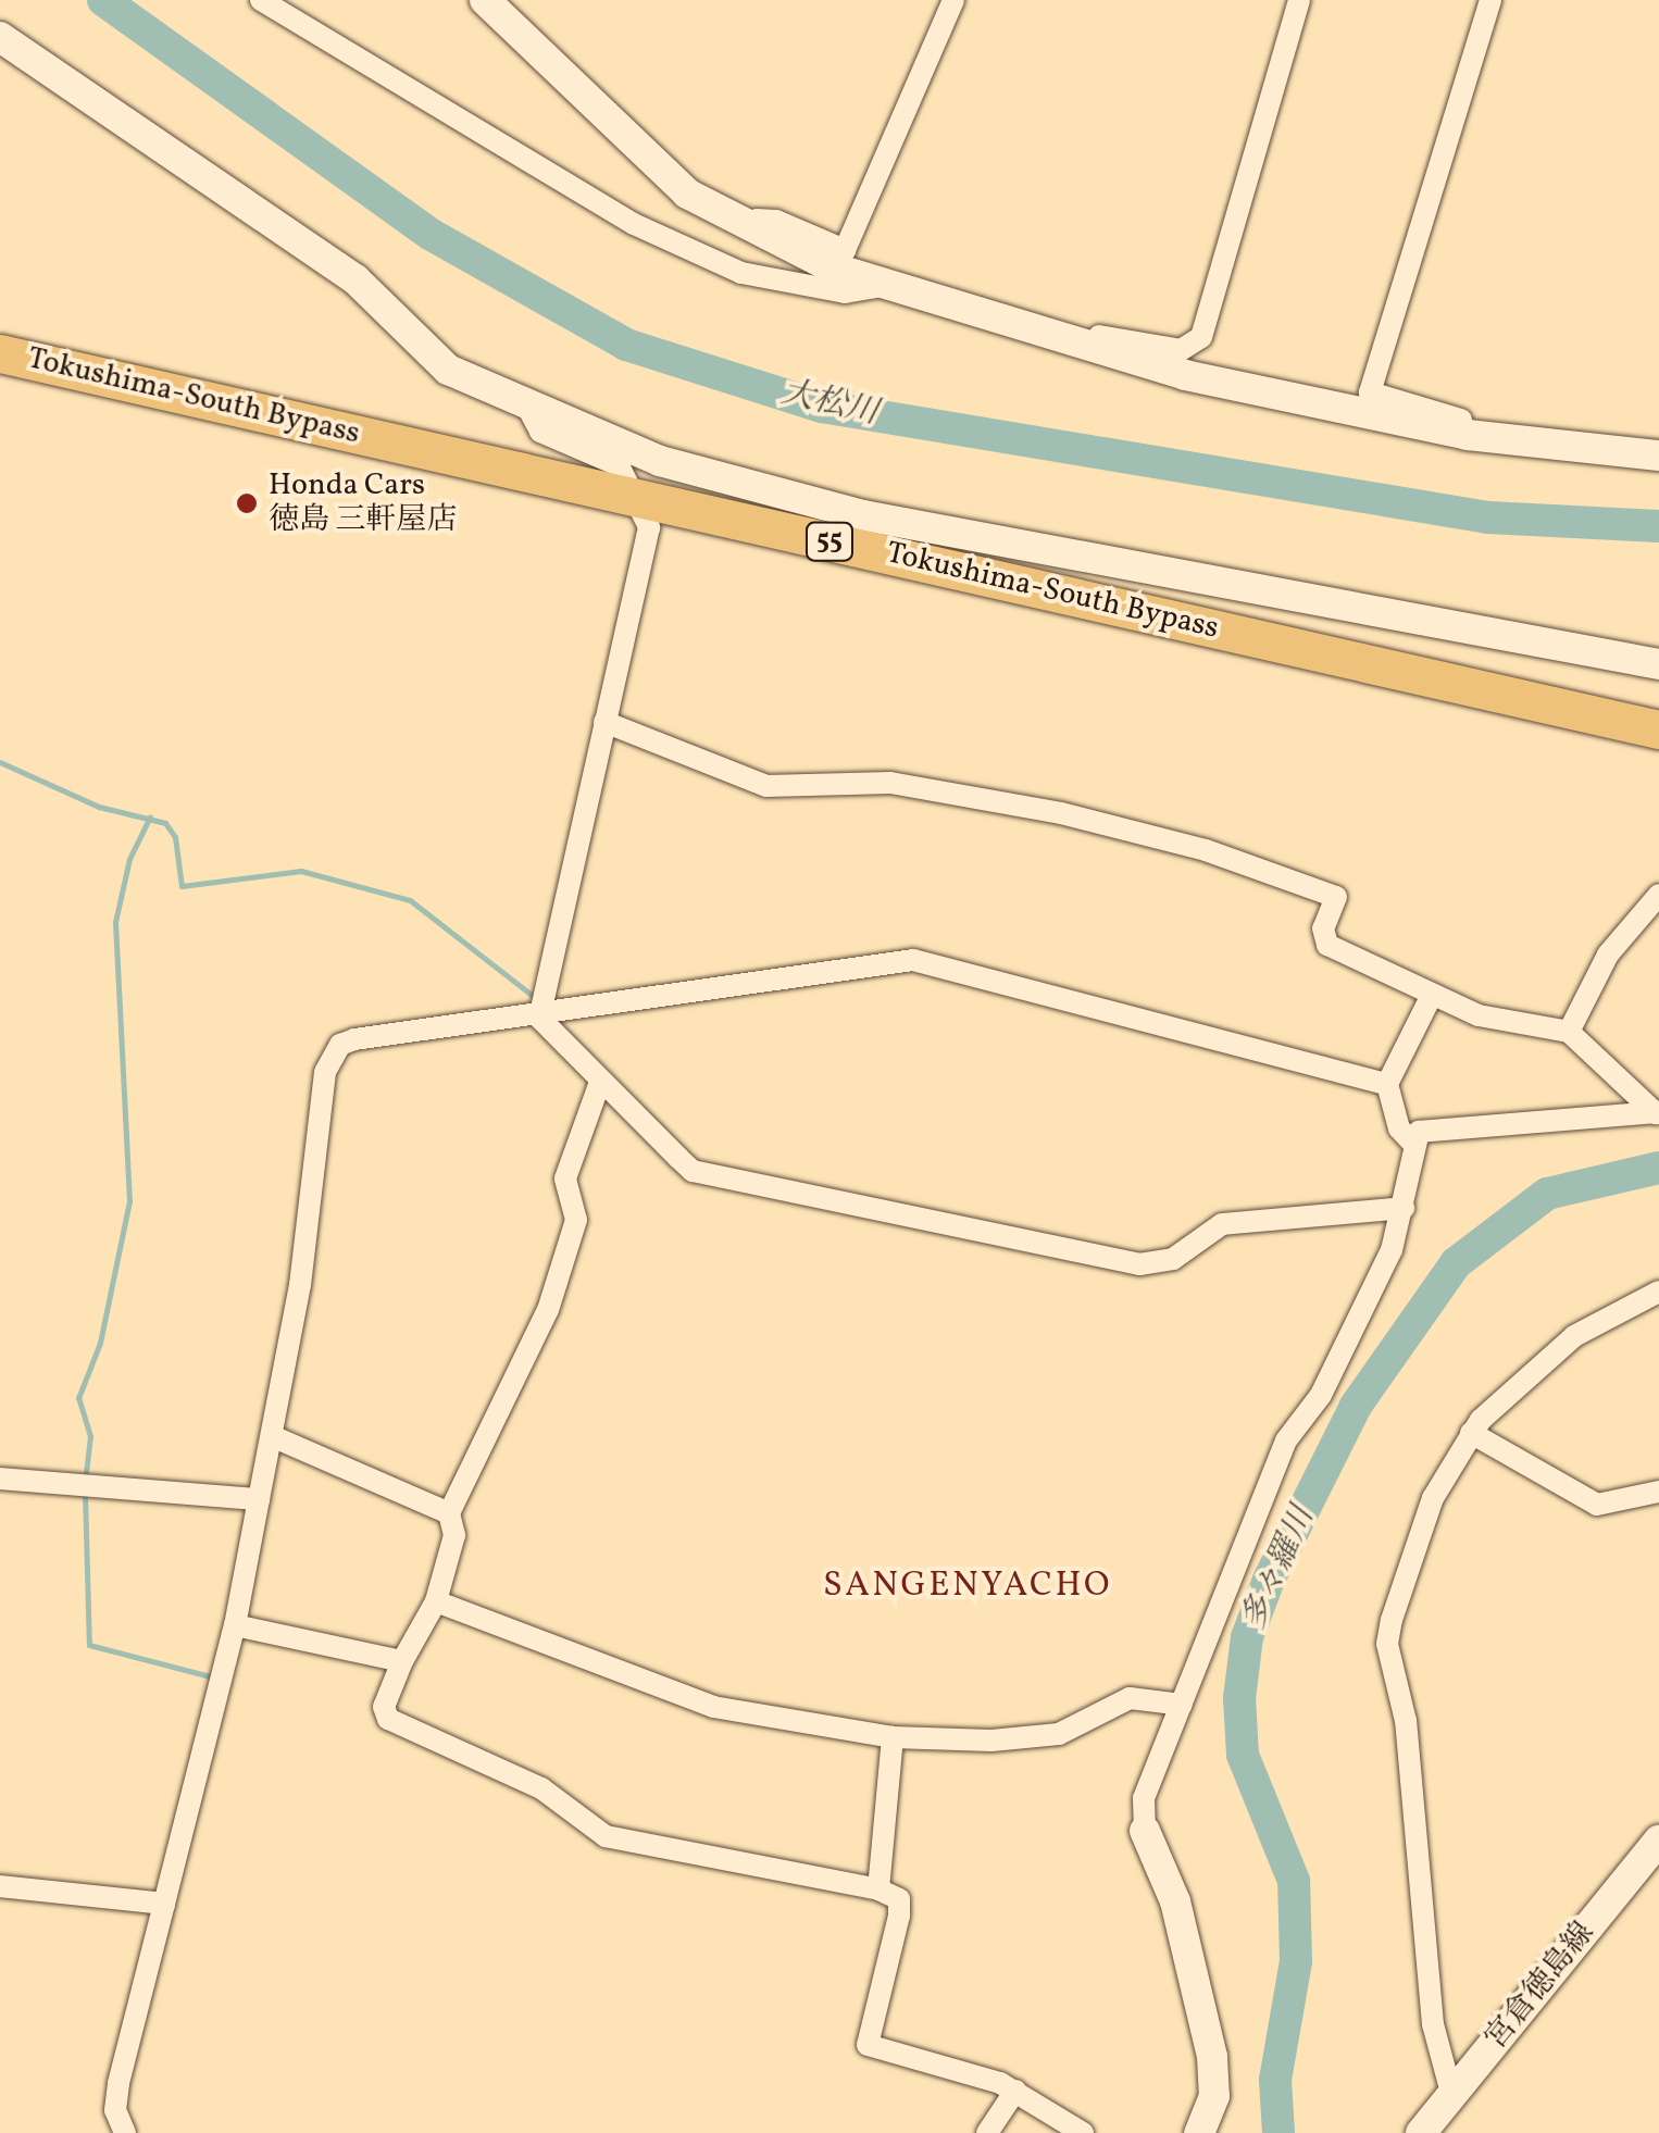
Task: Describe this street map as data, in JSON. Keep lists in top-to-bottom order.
{
  "streets": {
    "highway": ["Tokushima-South Bypass", "55"],
    "street": ["宮倉徳島線"]
  },
  "districts": ["SANGENYACHO"],
  "water": ["大松川", "多々羅川"],
  "places": ["Honda Cars 徳島 三軒屋店"]
}
